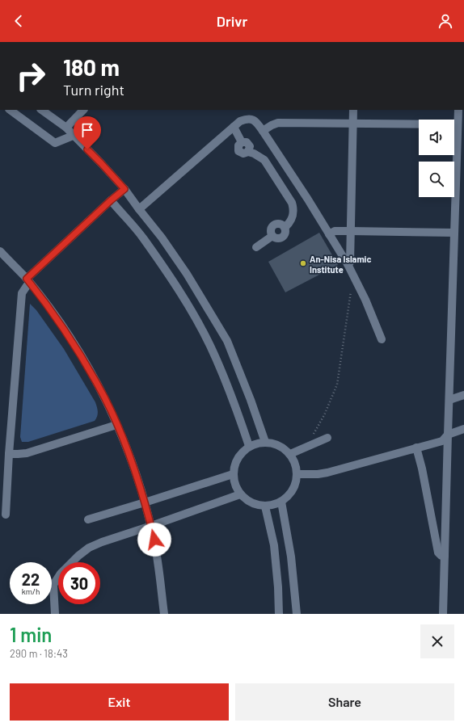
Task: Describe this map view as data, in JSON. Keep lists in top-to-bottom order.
{
  "places": ["An-Nisa Islamic Institute"],
  "page": {
    "header": "Drivr",
    "turn": ["180 m", "Turn right"],
    "speed": "22 km/h",
    "limit": "30",
    "heading": ["1 min", "290 m · 18:43"],
    "buttons": ["Exit", "Share"]
  }
}
